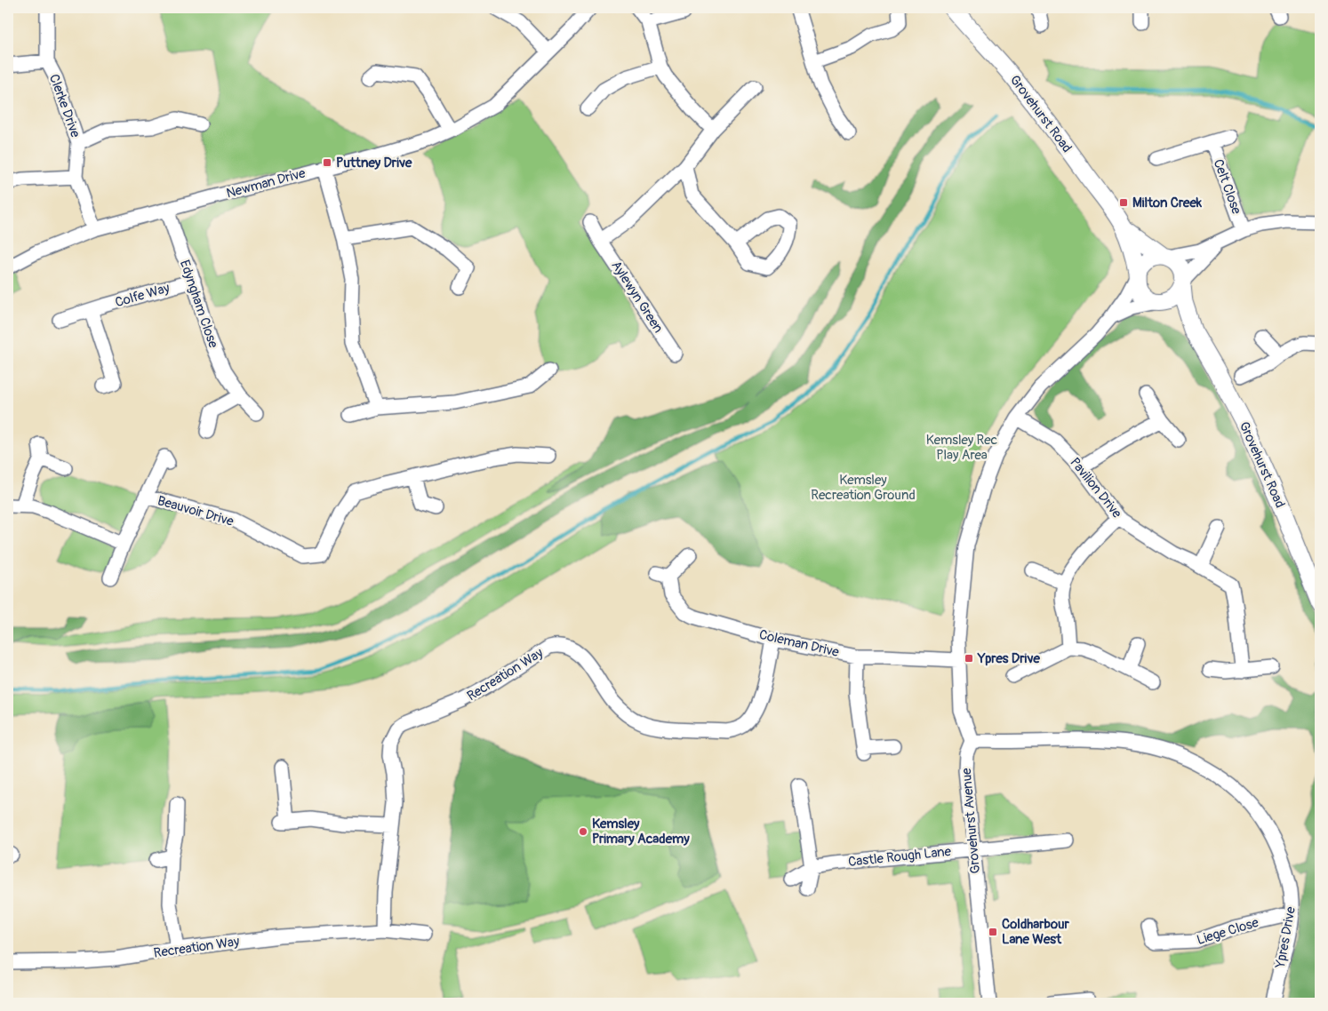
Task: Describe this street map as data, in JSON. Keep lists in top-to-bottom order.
{
  "streets": {
    "street": [
      "Clerke Drive",
      "Grovehurst Road",
      "Newman Drive",
      "Celt Close",
      "Colfe Way",
      "Aylewyn Green",
      "Edyngham Close",
      "Pavilion Drive",
      "Beauvoir Drive",
      "Coleman Drive",
      "Recreation Way",
      "Grovehurst Avenue",
      "Castle Rough Lane",
      "Liege Close",
      "Ypres Drive"
    ]
  },
  "crossings": [
    ["Clerke Drive", "Newman Drive"],
    ["Newman Drive", "Edyngham Close"],
    ["Colfe Way", "Edyngham Close"],
    ["Coleman Drive", "Recreation Way"],
    ["Grovehurst Avenue", "Castle Rough Lane"],
    ["Grovehurst Avenue", "Ypres Drive"],
    ["Liege Close", "Ypres Drive"]
  ],
  "parks": ["Kemsley Rec Play Area", "Kemsley Recreation Ground"],
  "places": {
    "transit": [
      "Puttney Drive",
      "Milton Creek",
      "Ypres Drive",
      "Coldharbour Lane West"
    ],
    "other": ["Kemsley Primary Academy"]
  }
}
